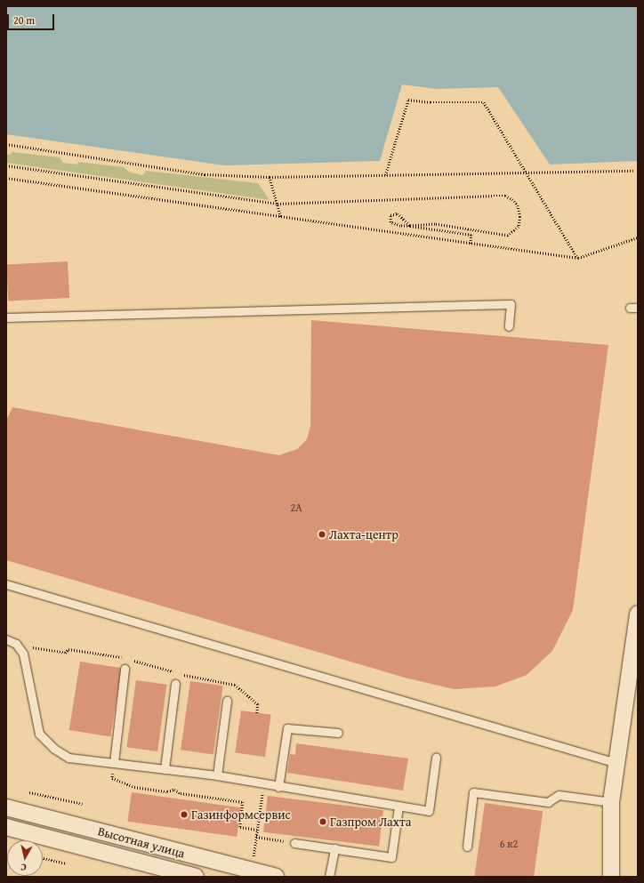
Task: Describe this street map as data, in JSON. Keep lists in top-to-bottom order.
{
  "streets": {
    "street": ["Высотная улица"]
  },
  "places": ["Лахта-центр", "Газинформсервис", "Газпром Лахта"],
  "house_numbers": ["2А", "6 к2"],
  "scale_bar": "20 m",
  "north": "bottom"
}
